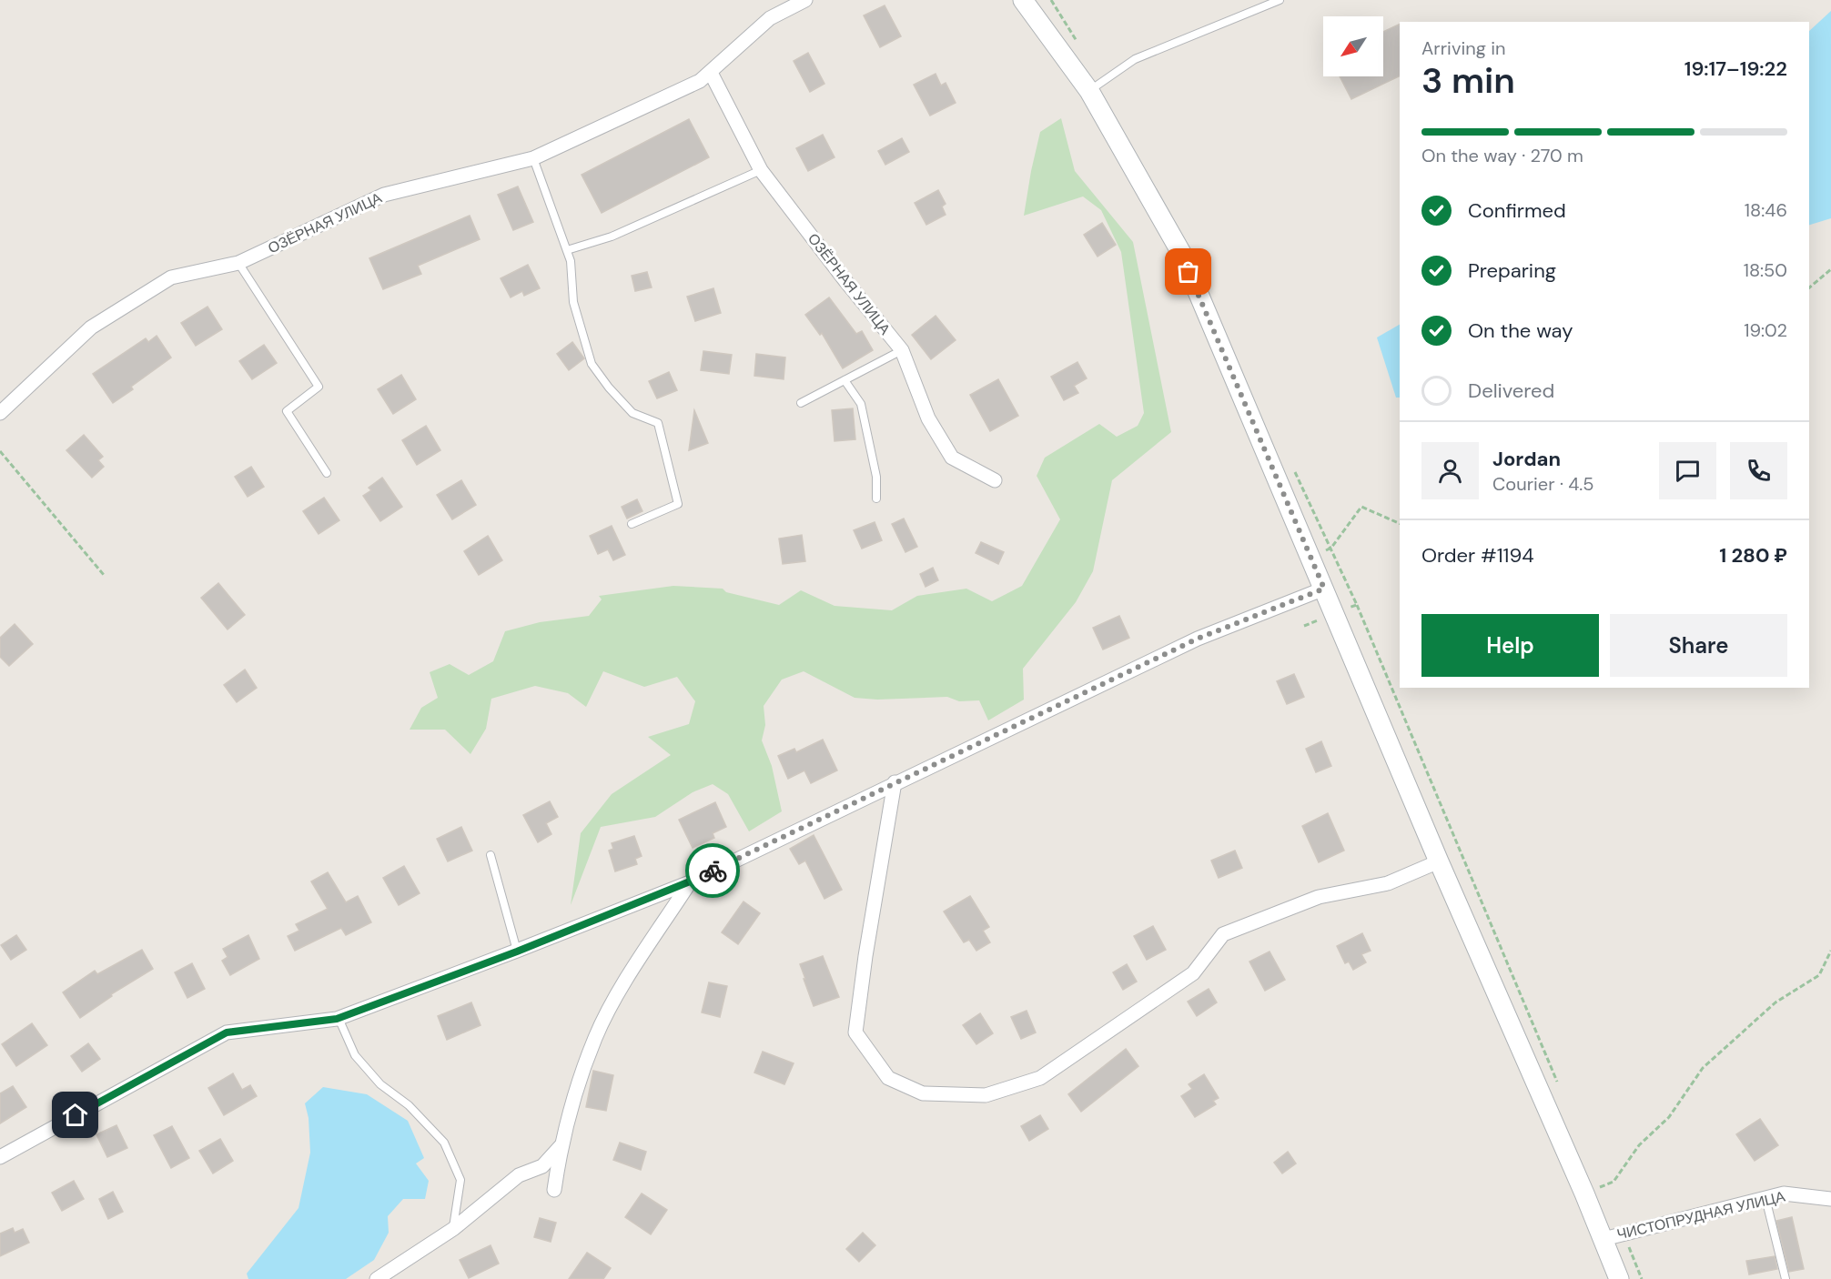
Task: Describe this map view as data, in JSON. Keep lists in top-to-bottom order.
{
  "streets": {
    "street": ["ОЗЁРНАЯ УЛИЦА", "ЧИСТОПРУДНАЯ УЛИЦА"]
  },
  "north": "bottom left",
  "page": {
    "heading": ["3 min", "Arriving in", "19:17–19:22"],
    "panel": [
      "Jordan",
      "Courier · 4.5",
      "Order #1194",
      "1 280 ₽"
    ],
    "bar": "On the way · 270 m",
    "list": [
      ["Confirmed", "18:46"],
      ["Preparing", "18:50"],
      ["On the way", "19:02"],
      "Delivered"
    ],
    "buttons": ["Help", "Share"]
  }
}
